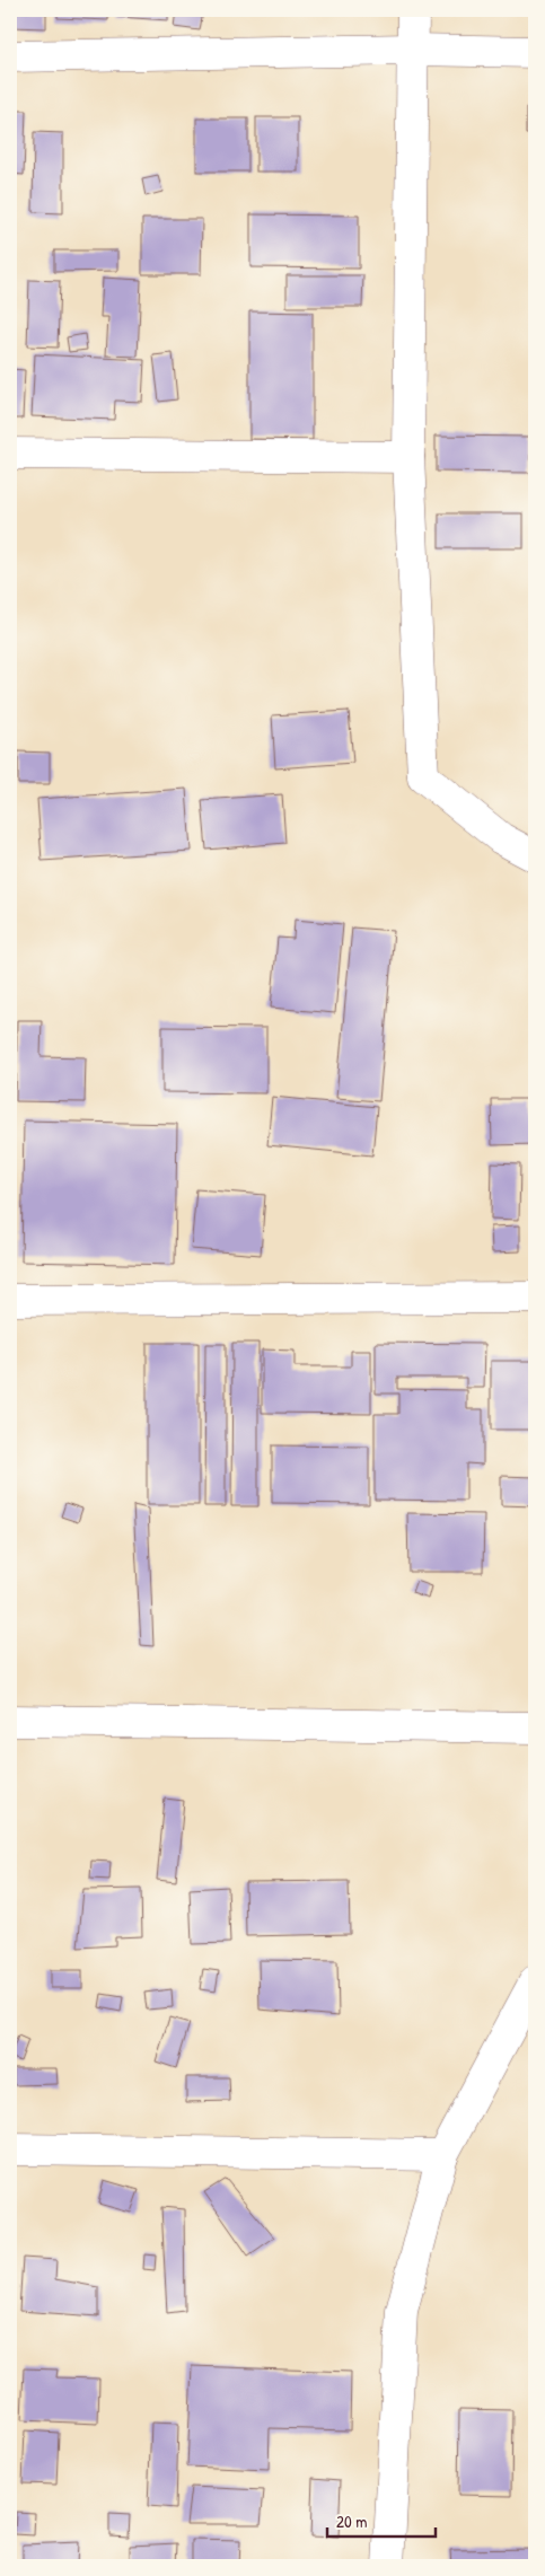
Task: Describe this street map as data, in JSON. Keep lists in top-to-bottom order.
{
  "scale_bar": "20 m"
}
